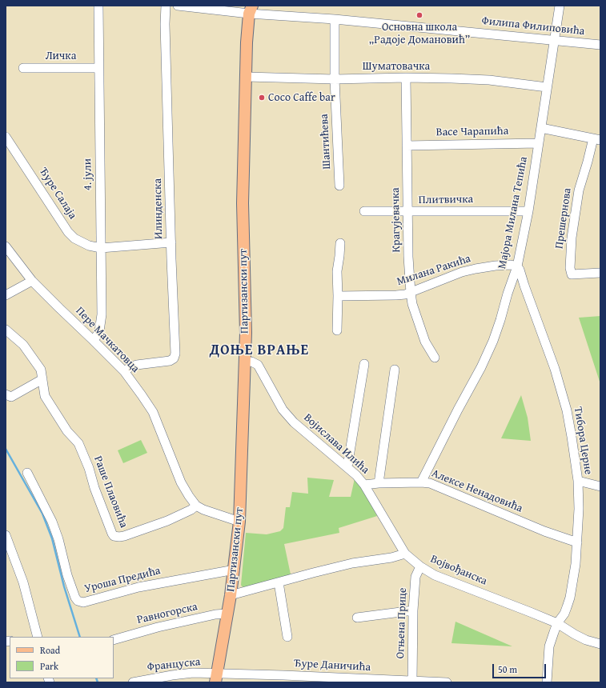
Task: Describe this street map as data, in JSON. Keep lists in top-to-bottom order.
{
  "streets": {
    "main road": ["Партизански пут"],
    "street": [
      "Филипа Филиповића",
      "Личка",
      "Шуматовачка",
      "Васе Чарапића",
      "Шантићева",
      "4. јули",
      "Ђуре Салаја",
      "Плитвичка",
      "Илинденска",
      "Мајора Милана Тепића",
      "Прешернова",
      "Крагујевачка",
      "Милана Ракића",
      "Пере Мачкатовца",
      "Тибора Церне",
      "Војислава Илића",
      "Алексе Ненадовића",
      "Раше Плаовића",
      "Војвођанска",
      "Уроша Предића",
      "Равногорска",
      "Огњена Прице",
      "Француска",
      "Ђуре Даничића"
    ]
  },
  "crossings": [
    ["Филипа Филиповића", "Шантићева"],
    ["Филипа Филиповића", "Мајора Милана Тепића"],
    ["Филипа Филиповића", "Партизански пут"],
    ["Личка", "4. јули"],
    ["Шуматовачка", "Шантићева"],
    ["Шуматовачка", "Мајора Милана Тепића"],
    ["Шуматовачка", "Крагујевачка"],
    ["Шуматовачка", "Партизански пут"],
    ["Васе Чарапића", "Мајора Милана Тепића"],
    ["Васе Чарапића", "Крагујевачка"],
    ["4. јули", "Ђуре Салаја"],
    ["4. јули", "Пере Мачкатовца"],
    ["Ђуре Салаја", "Илинденска"],
    ["Плитвичка", "Мајора Милана Тепића"],
    ["Плитвичка", "Крагујевачка"],
    ["Илинденска", "Пере Мачкатовца"],
    ["Мајора Милана Тепића", "Милана Ракића"],
    ["Мајора Милана Тепића", "Тибора Церне"],
    ["Мајора Милана Тепића", "Алексе Ненадовића"],
    ["Крагујевачка", "Милана Ракића"],
    ["Милана Ракића", "Тибора Церне"],
    ["Партизански пут", "Војислава Илића"],
    ["Партизански пут", "Уроша Предића"],
    ["Партизански пут", "Равногорска"],
    ["Партизански пут", "Француска"],
    ["Партизански пут", "Ђуре Даничића"],
    ["Пере Мачкатовца", "Раше Плаовића"],
    ["Тибора Церне", "Алексе Ненадовића"],
    ["Тибора Церне", "Војвођанска"],
    ["Војислава Илића", "Алексе Ненадовића"],
    ["Војислава Илића", "Војвођанска"],
    ["Војвођанска", "Огњена Прице"],
    ["Огњена Прице", "Ђуре Даничића"],
    ["Француска", "Ђуре Даничића"]
  ],
  "districts": ["ДОЊЕ ВРАЊЕ"],
  "places": ["Основна школа „Радоје Домановић”", "Coco Caffe bar"],
  "legend": ["Road", "Park"],
  "scale_bar": "50 m"
}
